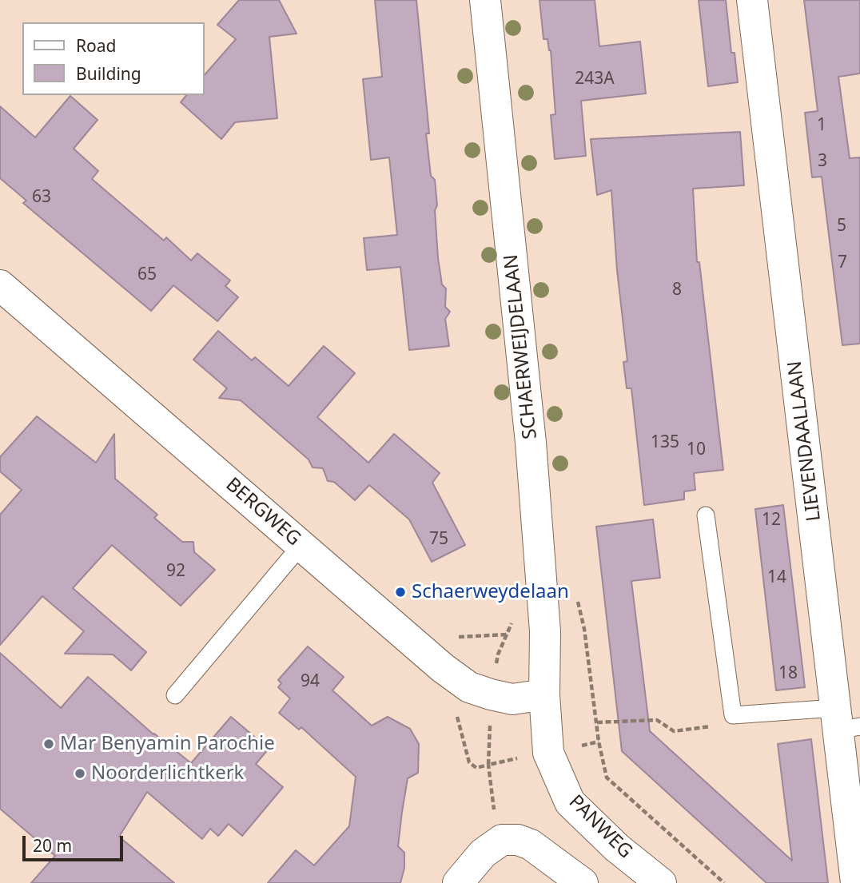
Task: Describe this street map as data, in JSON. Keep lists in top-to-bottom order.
{
  "streets": {
    "street": [
      "SCHAERWEIJDELAAN",
      "LIEVENDAALLAAN",
      "BERGWEG",
      "PANWEG"
    ]
  },
  "crossings": [
    ["SCHAERWEIJDELAAN", "BERGWEG"],
    ["SCHAERWEIJDELAAN", "PANWEG"],
    ["BERGWEG", "PANWEG"]
  ],
  "places": ["Schaerweydelaan", "Mar Benyamin Parochie", "Noorderlichtkerk"],
  "house_numbers": [
    "243A",
    "1",
    "3",
    "63",
    "5",
    "7",
    "65",
    "8",
    "135",
    "10",
    "12",
    "75",
    "92",
    "14",
    "18",
    "94"
  ],
  "legend": ["Road", "Building"],
  "scale_bar": "20 m"
}
